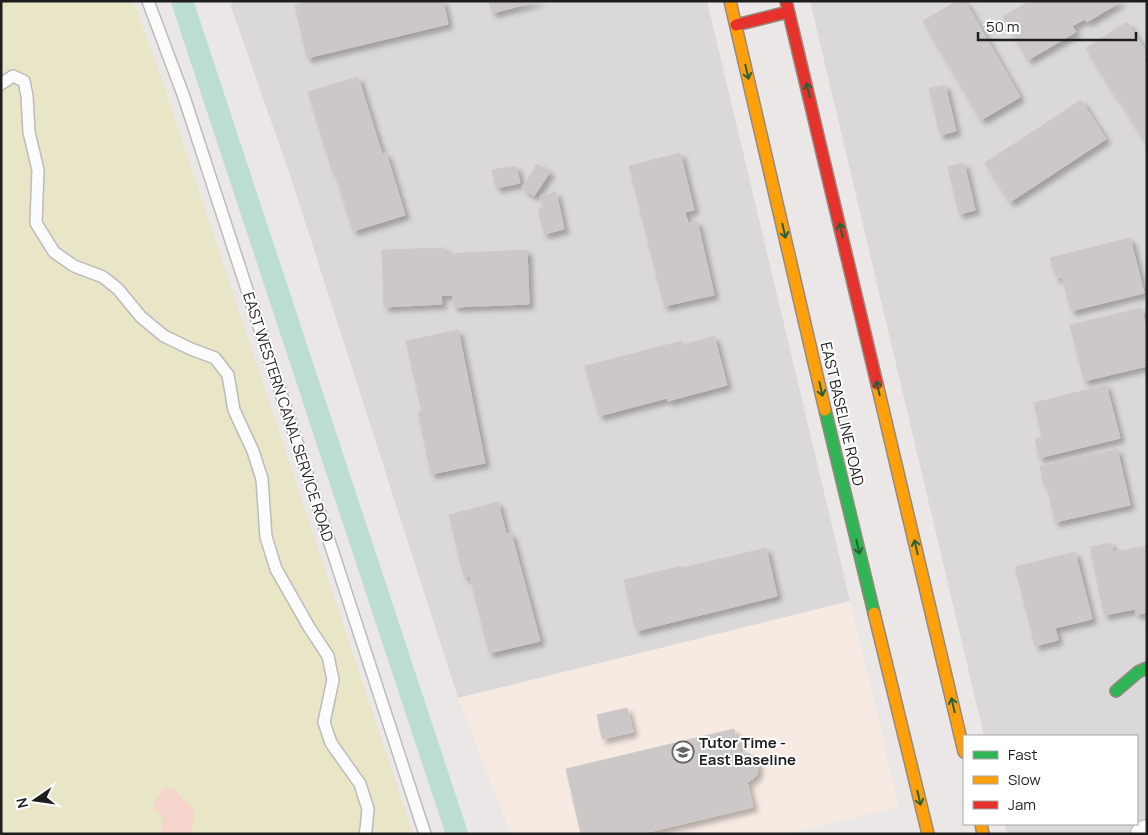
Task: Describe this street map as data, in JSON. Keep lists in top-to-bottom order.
{
  "streets": {
    "main road": ["EAST BASELINE ROAD"],
    "lane": ["EAST WESTERN CANAL SERVICE ROAD"]
  },
  "places": {
    "school or university": ["Tutor Time - East Baseline"]
  },
  "legend": ["Fast", "Slow", "Jam"],
  "scale_bar": "50 m",
  "north": "left"
}
